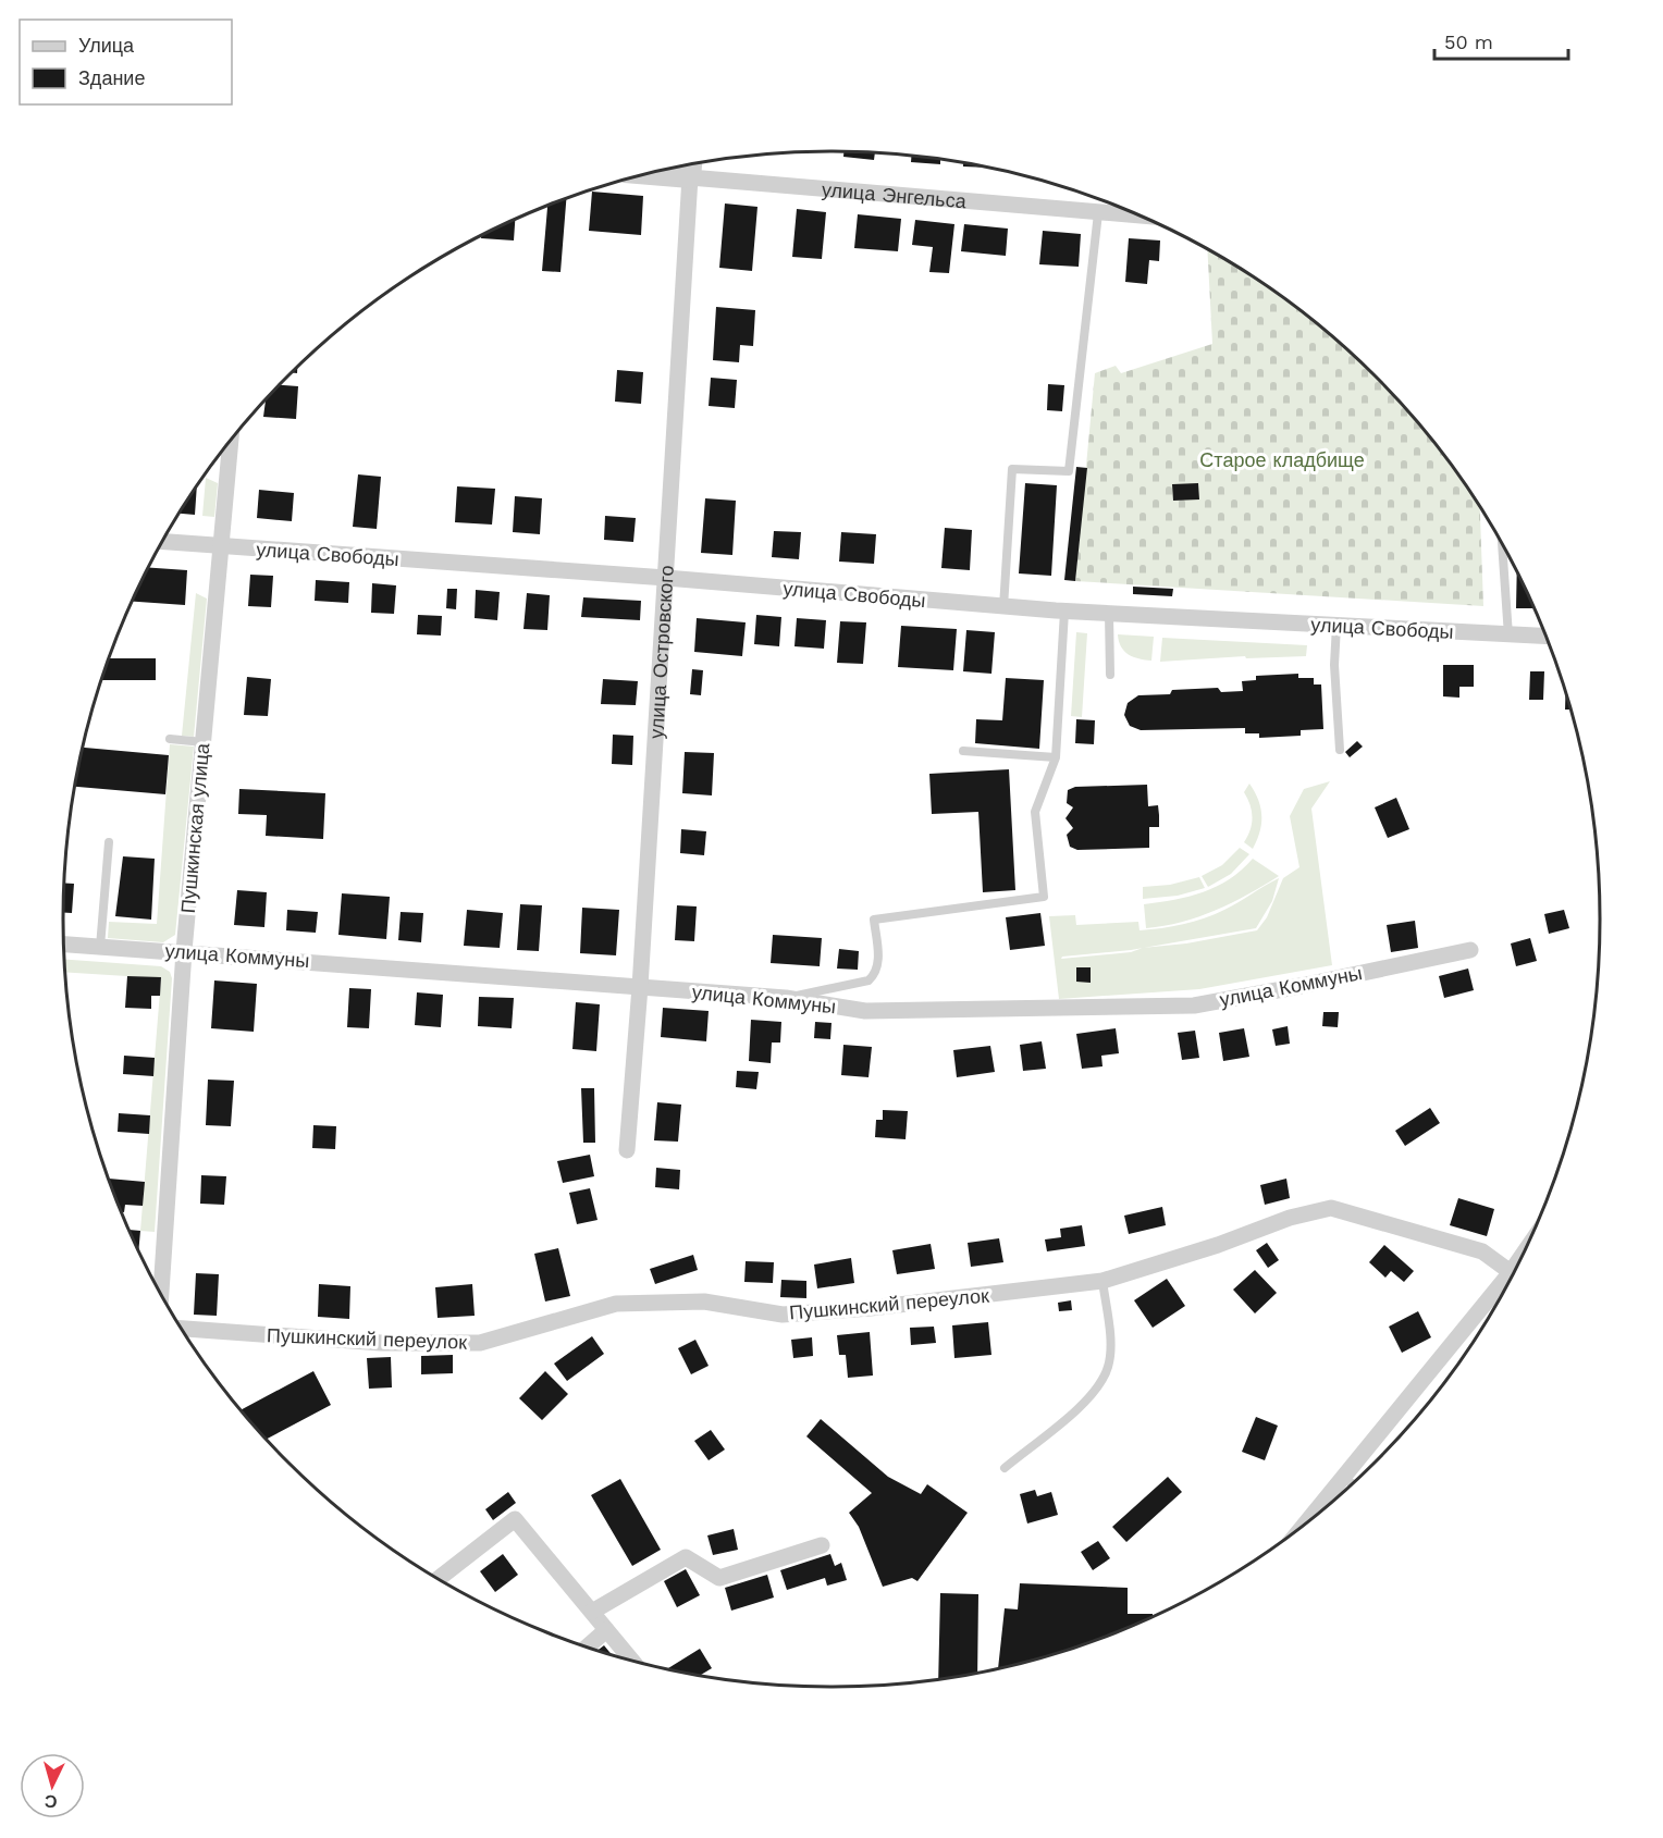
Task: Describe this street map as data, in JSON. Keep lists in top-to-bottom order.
{
  "streets": {
    "street": [
      "улица Энгельса",
      "улица Свободы",
      "улица Островского",
      "Пушкинская улица",
      "улица Коммуны",
      "Пушкинский переулок"
    ]
  },
  "crossings": [
    ["улица Энгельса", "улица Островского"],
    ["улица Свободы", "улица Островского"],
    ["улица Свободы", "Пушкинская улица"],
    ["улица Островского", "улица Коммуны"],
    ["Пушкинская улица", "улица Коммуны"]
  ],
  "parks": ["Старое кладбище"],
  "legend": ["Улица", "Здание"],
  "scale_bar": "50 m",
  "north": "bottom"
}
